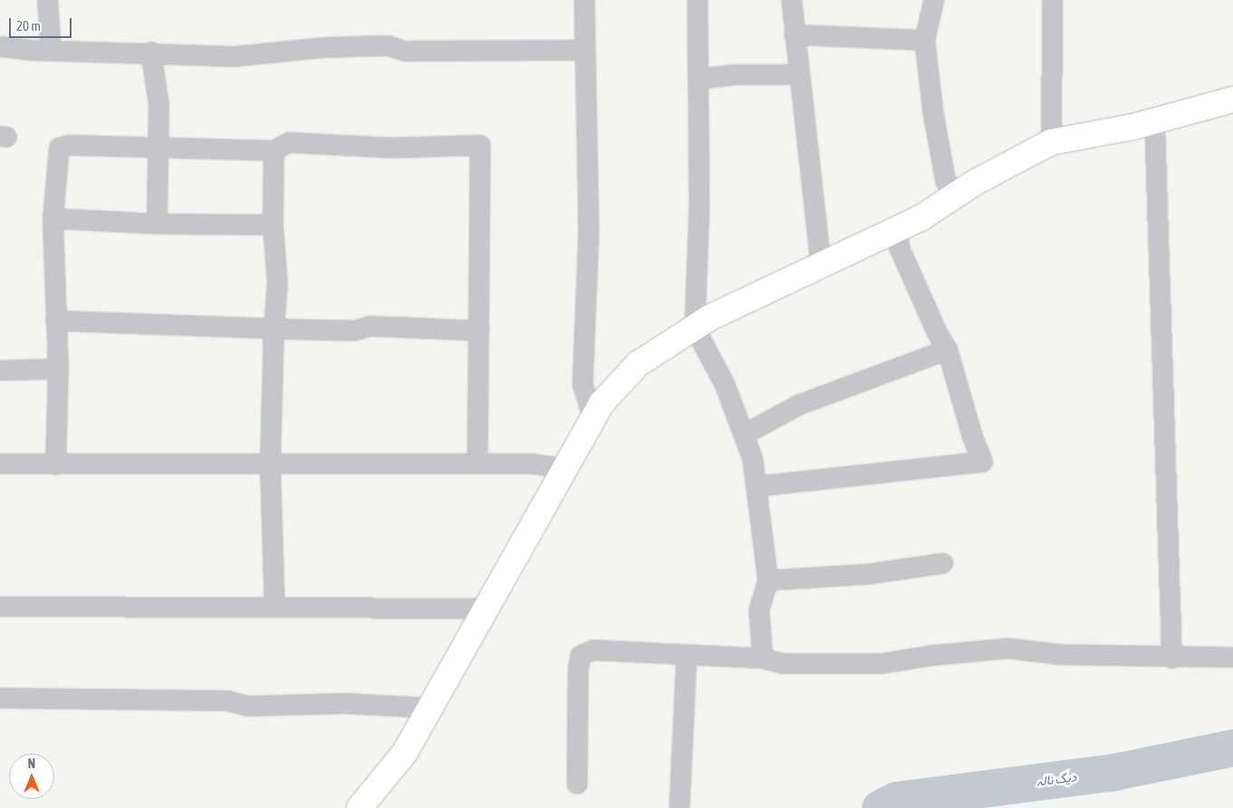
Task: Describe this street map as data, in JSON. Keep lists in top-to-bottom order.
{
  "water": ["دیگ نالہ"],
  "scale_bar": "20 m",
  "north": "top"
}
